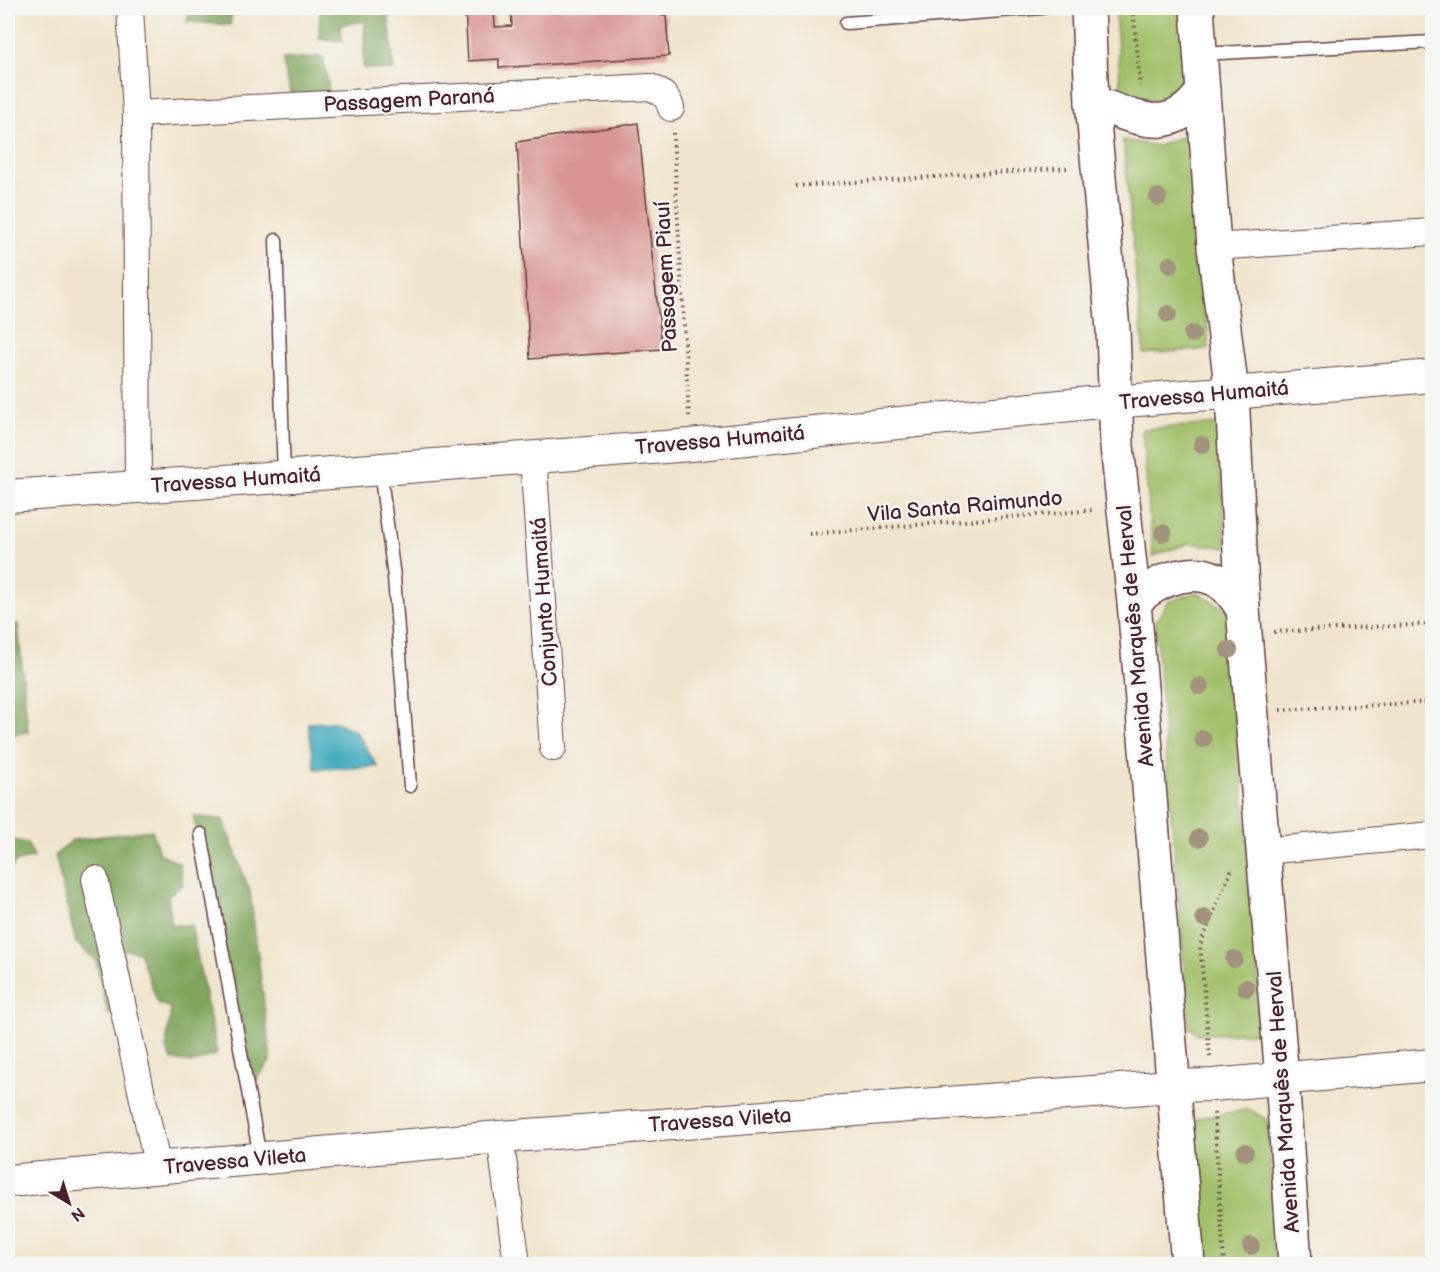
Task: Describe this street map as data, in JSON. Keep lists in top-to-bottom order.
{
  "streets": {
    "main road": ["Avenida Marquês de Herval"],
    "street": [
      "Passagem Paraná",
      "Travessa Humaitá",
      "Conjunto Humaitá",
      "Travessa Vileta"
    ],
    "path": ["Passagem Piauí", "Vila Santa Raimundo"]
  },
  "crossings": [
    ["Passagem Paraná", "Passagem Piauí"],
    ["Passagem Piauí", "Travessa Humaitá"],
    ["Travessa Humaitá", "Conjunto Humaitá"],
    ["Travessa Humaitá", "Avenida Marquês de Herval"],
    ["Vila Santa Raimundo", "Avenida Marquês de Herval"],
    ["Avenida Marquês de Herval", "Travessa Vileta"]
  ],
  "north": "bottom right"
}
